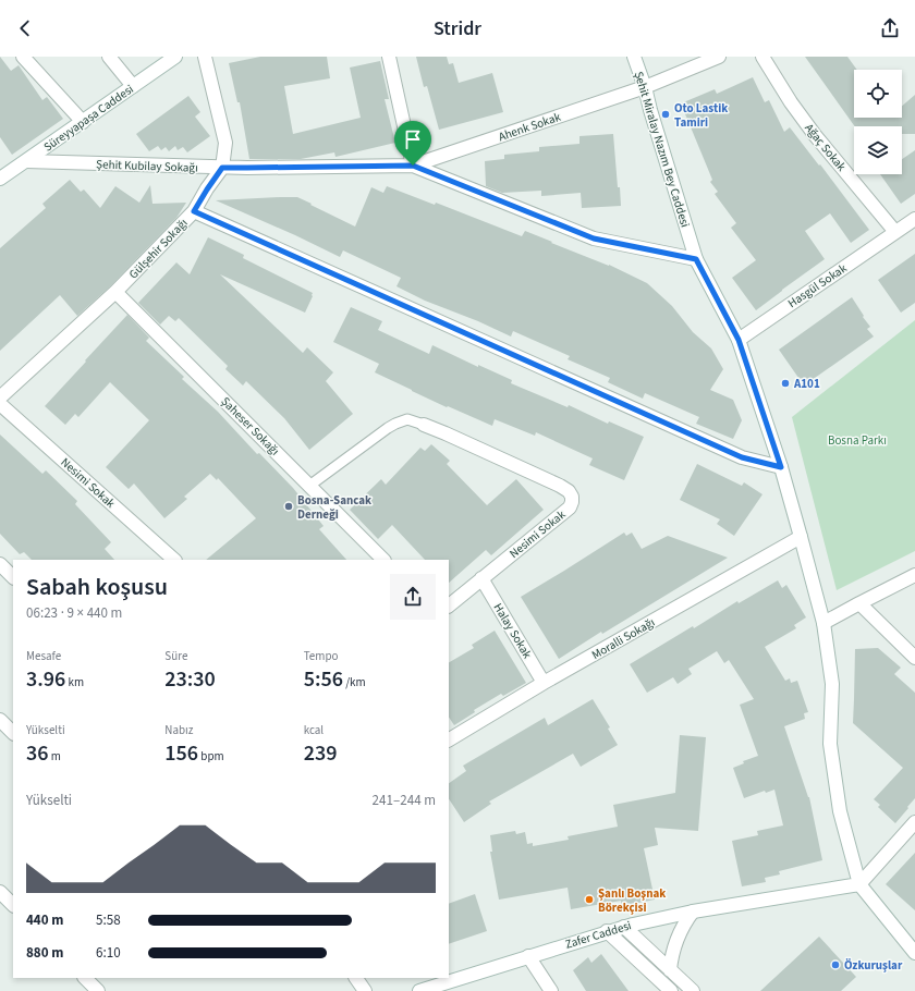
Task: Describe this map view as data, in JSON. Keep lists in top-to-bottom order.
{
  "streets": {
    "street": [
      "Süreyyapaşa Caddesi",
      "Ahenk Sokak",
      "Ağaç Sokak",
      "Şehit Miralay Nazım Bey Caddesi",
      "Şehit Kubilay Sokağı",
      "Gülşehir Sokağı",
      "Hasgül Sokak",
      "Şaheser Sokağı",
      "Nesimi Sokak",
      "Halay Sokak",
      "Moralli Sokağı",
      "Zafer Caddesi"
    ]
  },
  "crossings": [
    ["Süreyyapaşa Caddesi", "Şehit Kubilay Sokağı"],
    ["Ahenk Sokak", "Şehit Miralay Nazım Bey Caddesi"],
    ["Ahenk Sokak", "Şehit Kubilay Sokağı"],
    ["Ağaç Sokak", "Hasgül Sokak"],
    ["Şehit Miralay Nazım Bey Caddesi", "Şehit Kubilay Sokağı"],
    ["Şehit Miralay Nazım Bey Caddesi", "Hasgül Sokak"],
    ["Şehit Miralay Nazım Bey Caddesi", "Moralli Sokağı"],
    ["Şehit Miralay Nazım Bey Caddesi", "Zafer Caddesi"],
    ["Şehit Kubilay Sokağı", "Gülşehir Sokağı"],
    ["Gülşehir Sokağı", "Şaheser Sokağı"],
    ["Nesimi Sokak", "Halay Sokak"],
    ["Halay Sokak", "Moralli Sokağı"]
  ],
  "parks": ["Bosna Parkı"],
  "places": [
    "Oto Lastik Tamiri",
    "A101",
    "Bosna-Sancak Derneği",
    "Şanlı Boşnak Börekçisi",
    "Özkuruşlar"
  ],
  "page": {
    "header": "Stridr",
    "heading": ["Sabah koşusu", "06:23 · 9 × 440 m"],
    "stats": [
      ["Mesafe", "3.96 km"],
      ["Süre", "23:30"],
      ["Tempo", "5:56 /km"],
      ["Yükselti", "36 m"],
      ["Nabız", "156 bpm"],
      ["kcal", "239"]
    ],
    "chart": ["Yükselti", "241–244 m"],
    "list": [
      {
        "name": "440 m",
        "note": "5:58"
      },
      {
        "name": "880 m",
        "note": "6:10"
      }
    ]
  }
}
